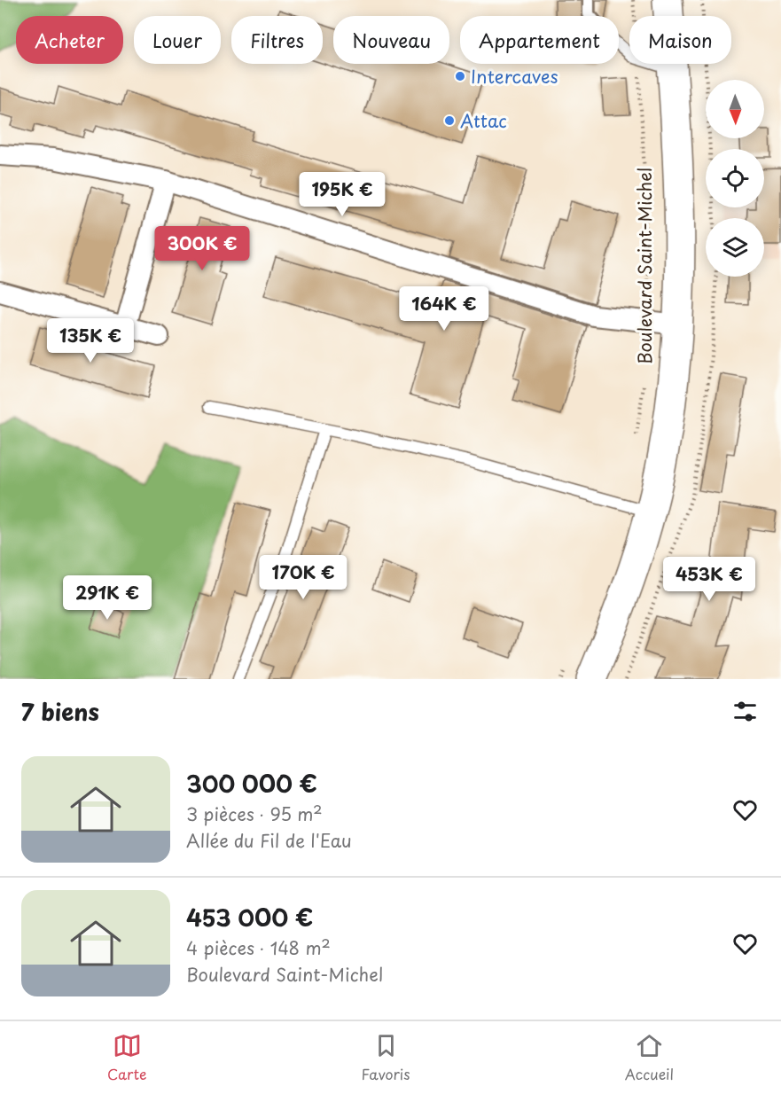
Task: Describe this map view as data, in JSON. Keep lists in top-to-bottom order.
{
  "streets": {
    "main road": ["Boulevard Saint-Michel"]
  },
  "places": ["Intercaves", "Attac"],
  "north": "bottom",
  "page": {
    "chip": [
      "Acheter",
      "Louer",
      "Filtres",
      "Nouveau",
      "Appartement",
      "Maison"
    ],
    "price": [
      "195K €",
      "300K €",
      "164K €",
      "135K €",
      "170K €",
      "453K €",
      "291K €"
    ],
    "heading": "7 biens",
    "list": [
      {
        "name": "300 000 €",
        "note": "3 pièces · 95 m² · Allée du Fil de l'Eau"
      },
      {
        "name": "453 000 €",
        "note": "4 pièces · 148 m² · Boulevard Saint-Michel"
      }
    ],
    "tabs": ["Carte", "Favoris", "Accueil"]
  }
}
